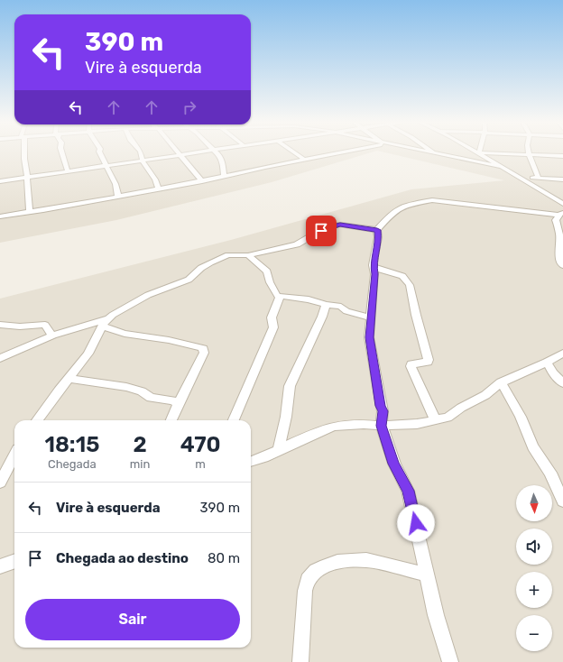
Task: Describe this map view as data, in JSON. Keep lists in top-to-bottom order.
{
  "north": "bottom",
  "page": {
    "turn": ["390 m", "Vire à esquerda"],
    "eta": [
      "18:15",
      "Chegada",
      "2",
      "min",
      "470",
      "m"
    ],
    "list": [
      {
        "name": "Vire à esquerda",
        "value": "390 m"
      },
      {
        "name": "Chegada ao destino",
        "value": "80 m"
      }
    ],
    "map_buttons": ["+", "−"],
    "buttons": "Sair"
  }
}
